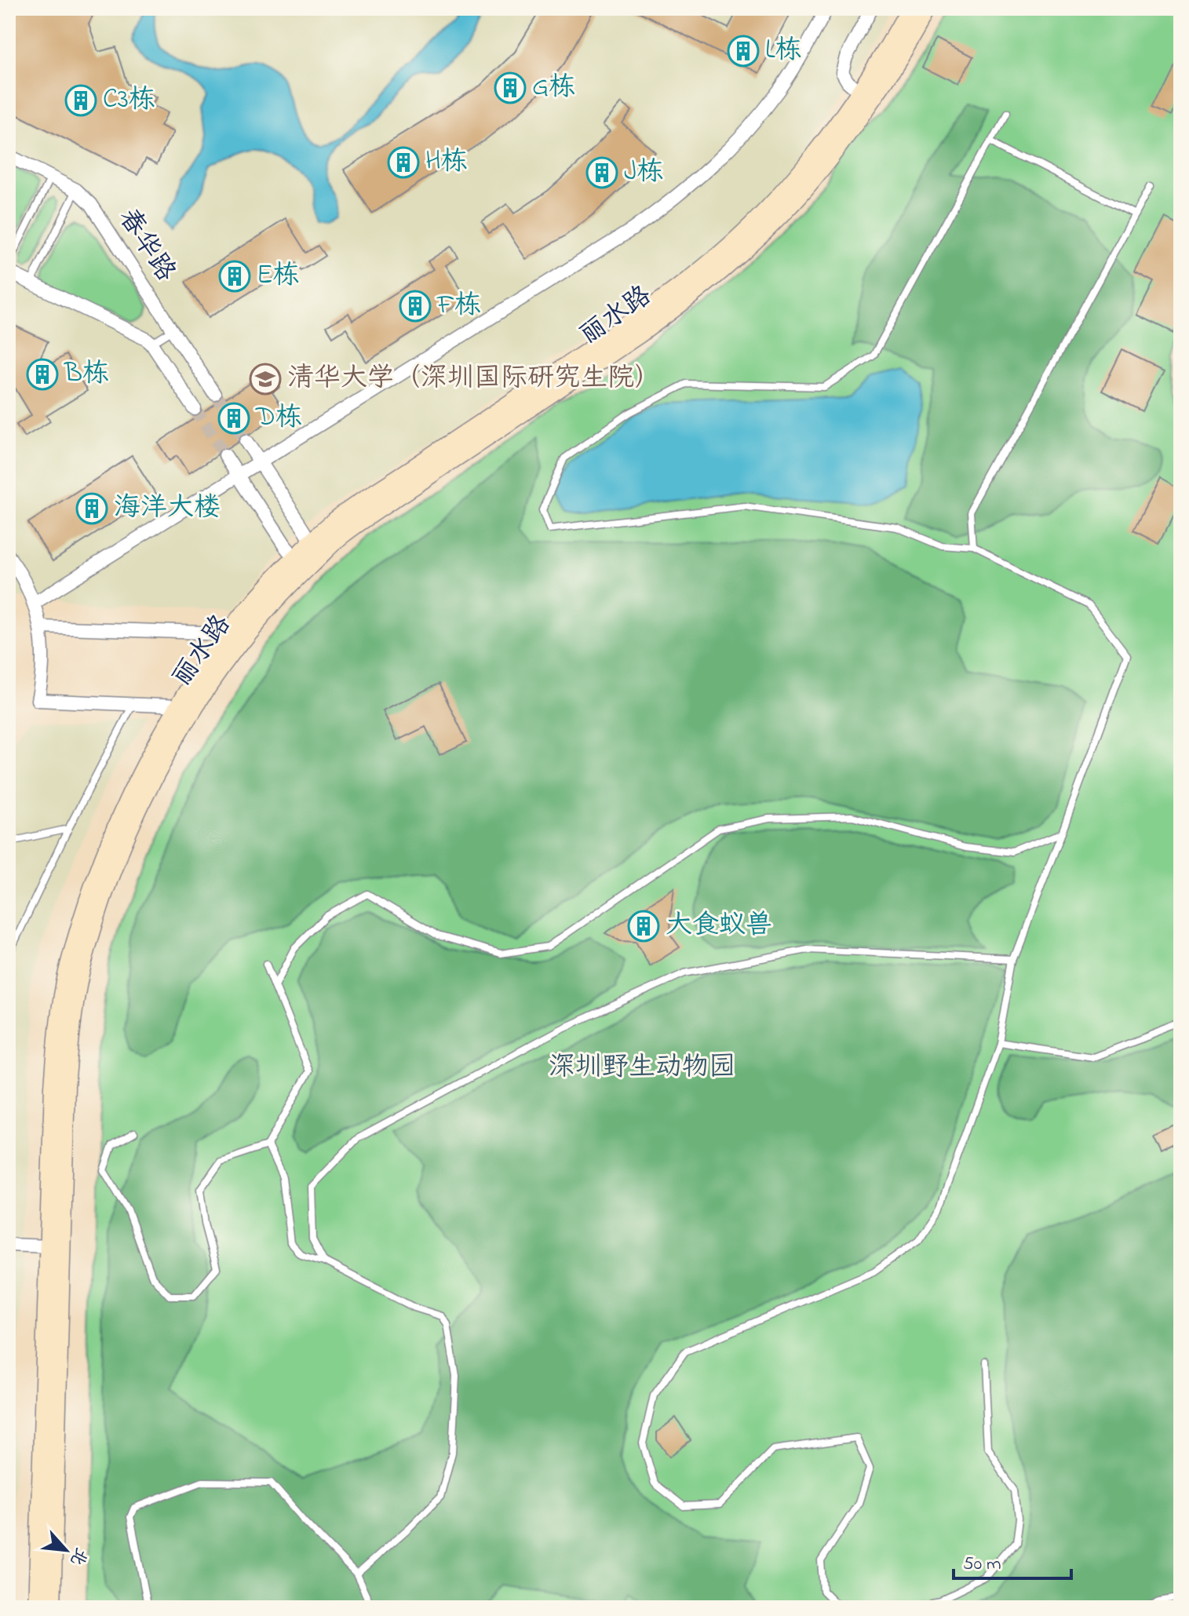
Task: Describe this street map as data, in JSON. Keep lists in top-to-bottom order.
{
  "streets": {
    "main road": ["丽水路"],
    "street": ["春华路"]
  },
  "parks": ["深圳野生动物园"],
  "places": {
    "building": [
      "L栋",
      "G栋",
      "C3栋",
      "H栋",
      "J栋",
      "E栋",
      "F栋",
      "B栋",
      "D栋",
      "海洋大楼",
      "大食蚁兽"
    ],
    "school or university": ["清华大学（深圳国际研究生院）"]
  },
  "scale_bar": "50 m",
  "north": "bottom right"
}
